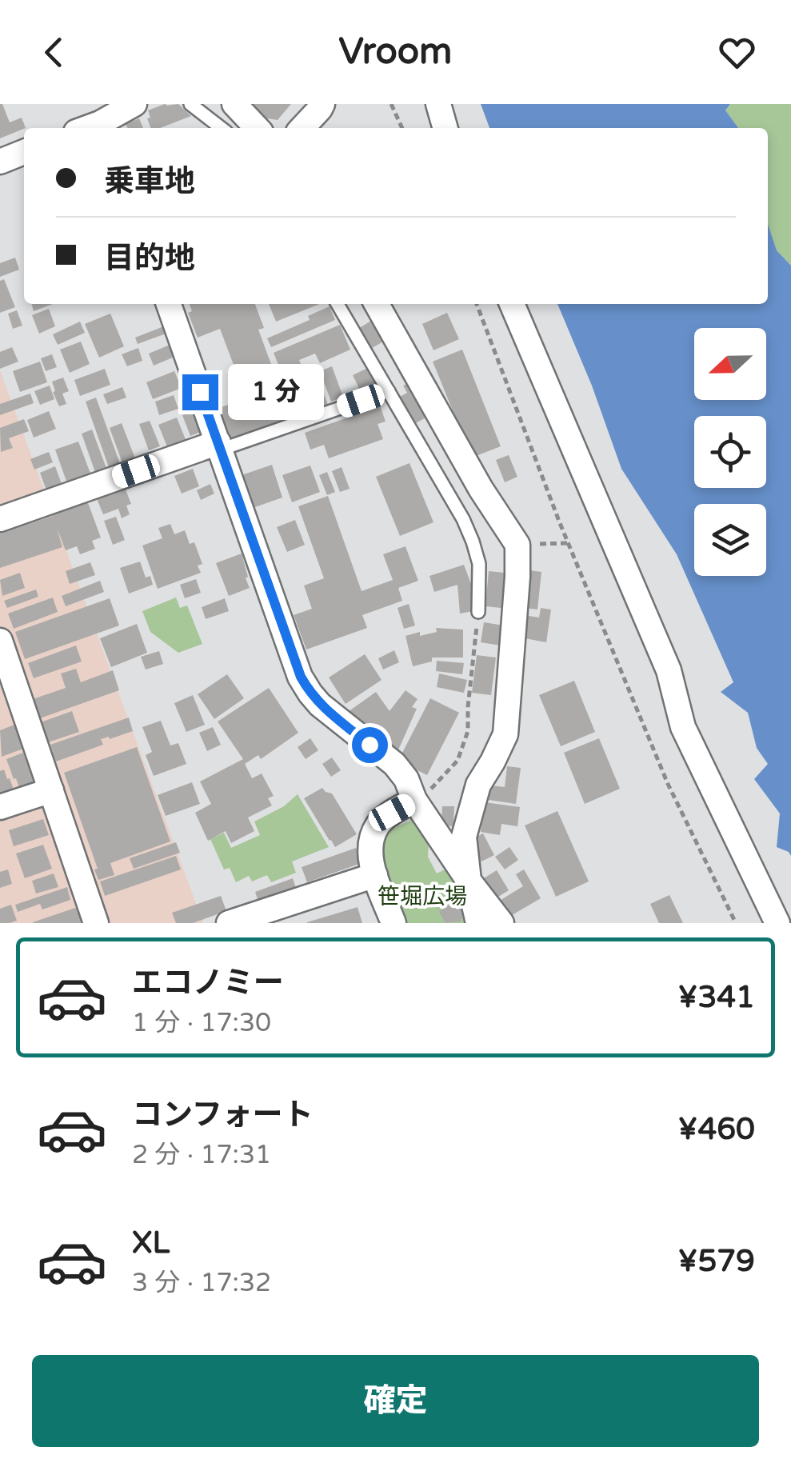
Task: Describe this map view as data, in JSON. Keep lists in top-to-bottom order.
{
  "parks": ["笹堀広場"],
  "north": "left",
  "page": {
    "header": "Vroom",
    "banner": ["乗車地", "目的地"],
    "bubble": "1 分",
    "list": [
      {
        "name": "エコノミー",
        "note": "1 分 · 17:30",
        "value": "¥341"
      },
      {
        "name": "コンフォート",
        "note": "2 分 · 17:31",
        "value": "¥460"
      },
      {
        "name": "XL",
        "note": "3 分 · 17:32",
        "value": "¥579"
      }
    ],
    "buttons": "確定"
  }
}
